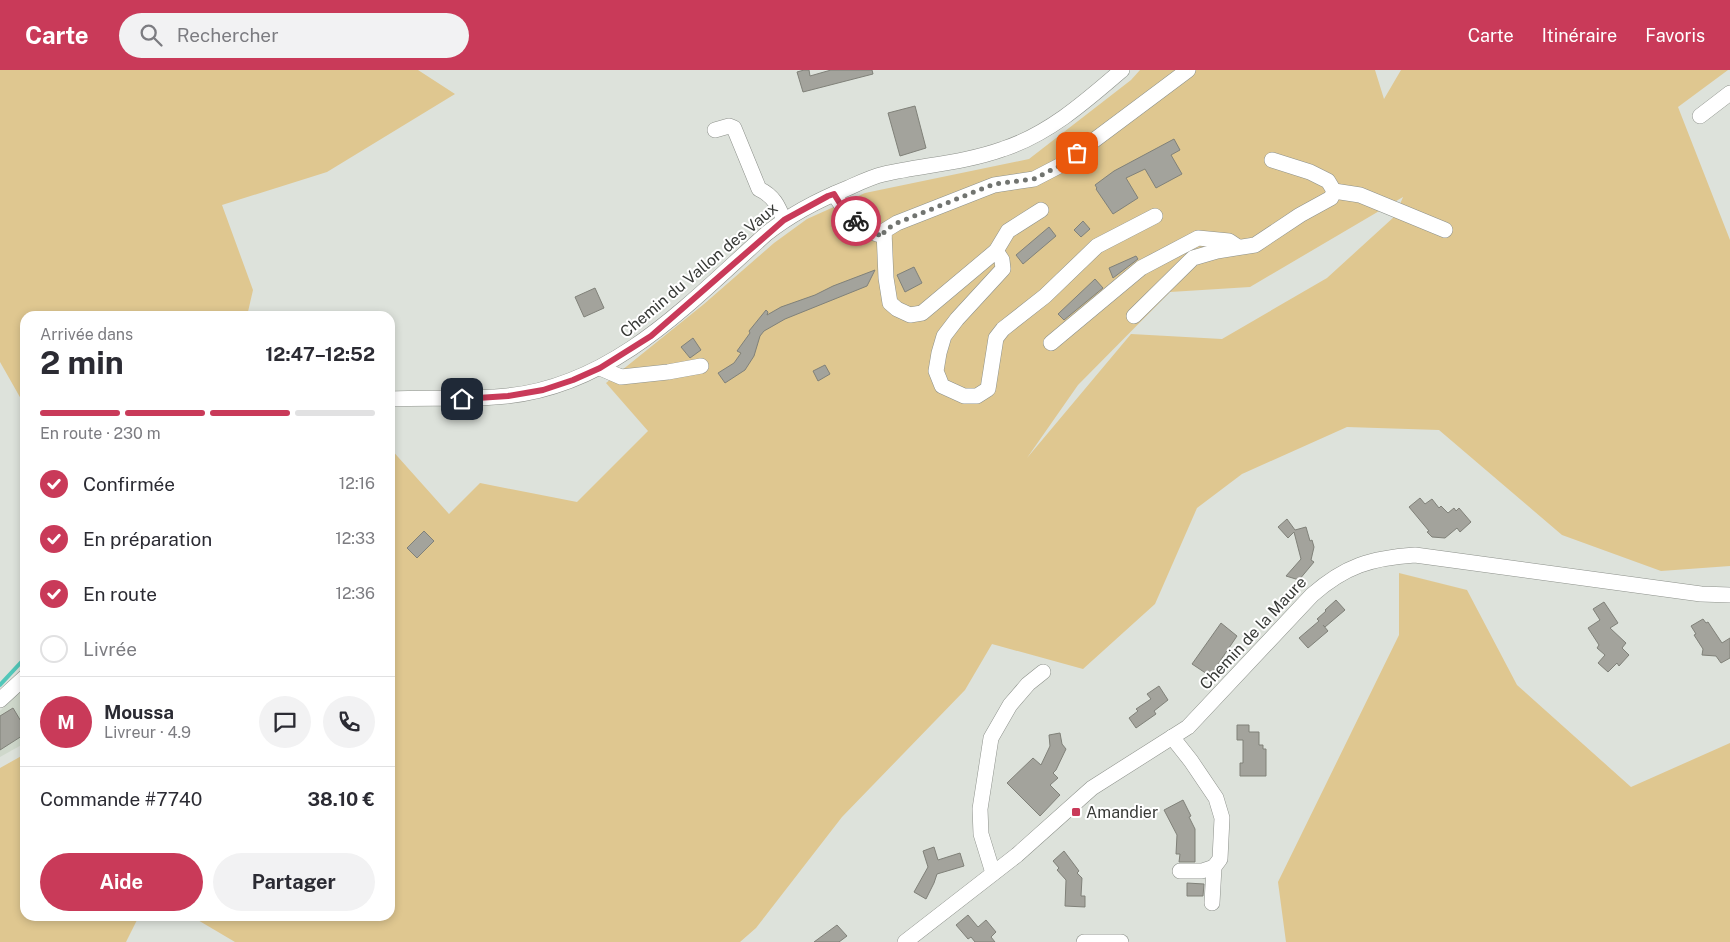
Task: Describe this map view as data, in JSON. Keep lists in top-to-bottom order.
{
  "streets": {
    "street": ["Chemin du Vallon des Vaux", "Chemin de la Maure"]
  },
  "places": {
    "transit": ["Amandier"]
  },
  "page": {
    "header": "Carte",
    "search": "Rechercher",
    "nav": ["Carte", "Itinéraire", "Favoris"],
    "heading": ["2 min", "Arrivée dans", "12:47–12:52"],
    "panel": [
      "Moussa",
      "Livreur · 4.9",
      "Commande #7740",
      "38.10 €"
    ],
    "bar": "En route · 230 m",
    "list": [
      ["Confirmée", "12:16"],
      ["En préparation", "12:33"],
      ["En route", "12:36"],
      "Livrée"
    ],
    "round": "M",
    "buttons": ["Aide", "Partager"]
  }
}
